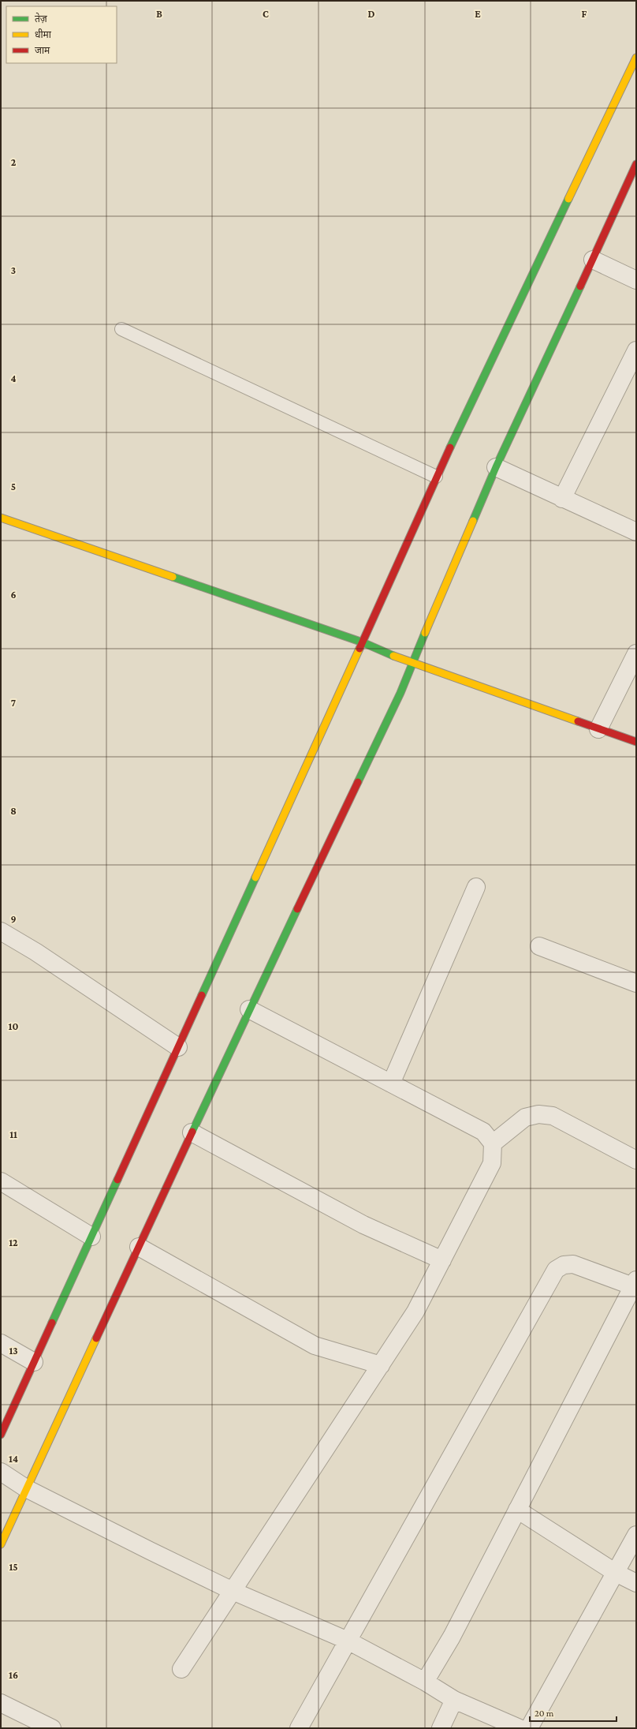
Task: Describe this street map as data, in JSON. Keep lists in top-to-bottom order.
{
  "legend": ["तेज़", "धीमा", "जाम"],
  "scale_bar": "20 m",
  "grid": {
    "columns": [
      "B",
      "C",
      "D",
      "E",
      "F"
    ],
    "rows": [
      "2",
      "3",
      "4",
      "5",
      "6",
      "7",
      "8",
      "9",
      "10",
      "11",
      "12",
      "13",
      "14",
      "15",
      "16"
    ]
  }
}
